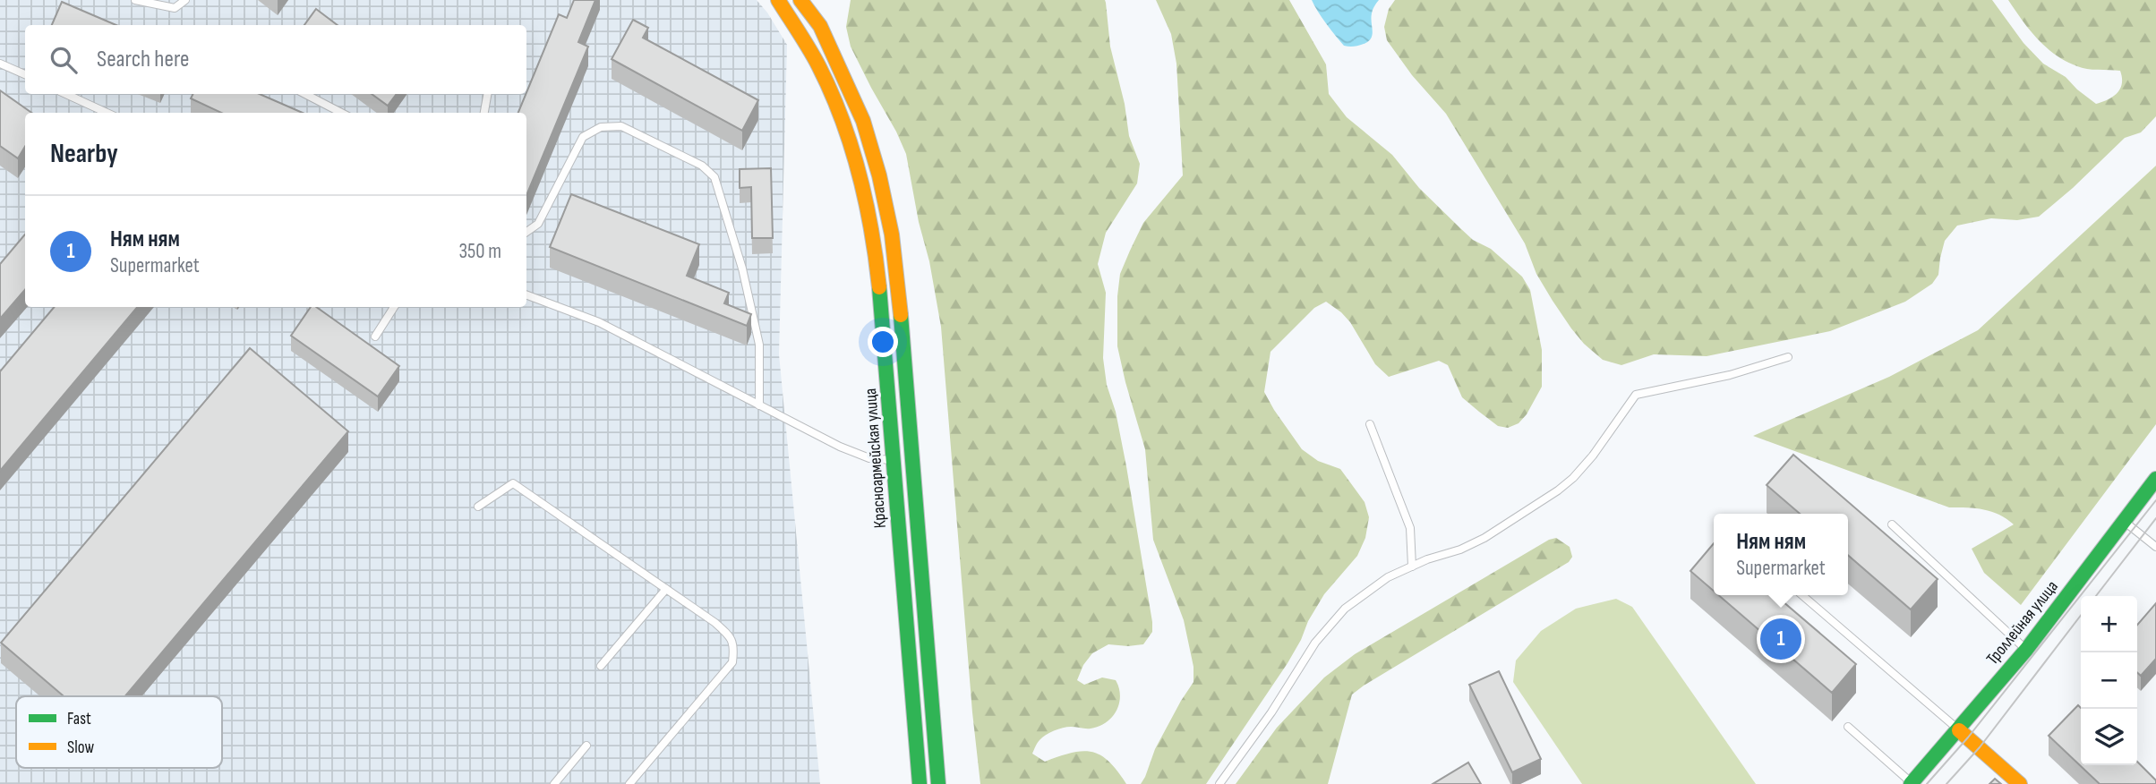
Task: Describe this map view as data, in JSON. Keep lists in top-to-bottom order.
{
  "streets": {
    "main road": ["Красноармейская улица", "Троллейная улица"]
  },
  "legend": ["Fast", "Slow"],
  "page": {
    "search": "Search here",
    "heading": "Nearby",
    "list": [
      {
        "mark": "1",
        "name": "Ням ням",
        "note": "Supermarket",
        "value": "350 m"
      }
    ],
    "popup": ["Ням ням", "Supermarket"],
    "map_buttons": ["+", "−"],
    "pins": "1"
  }
}
